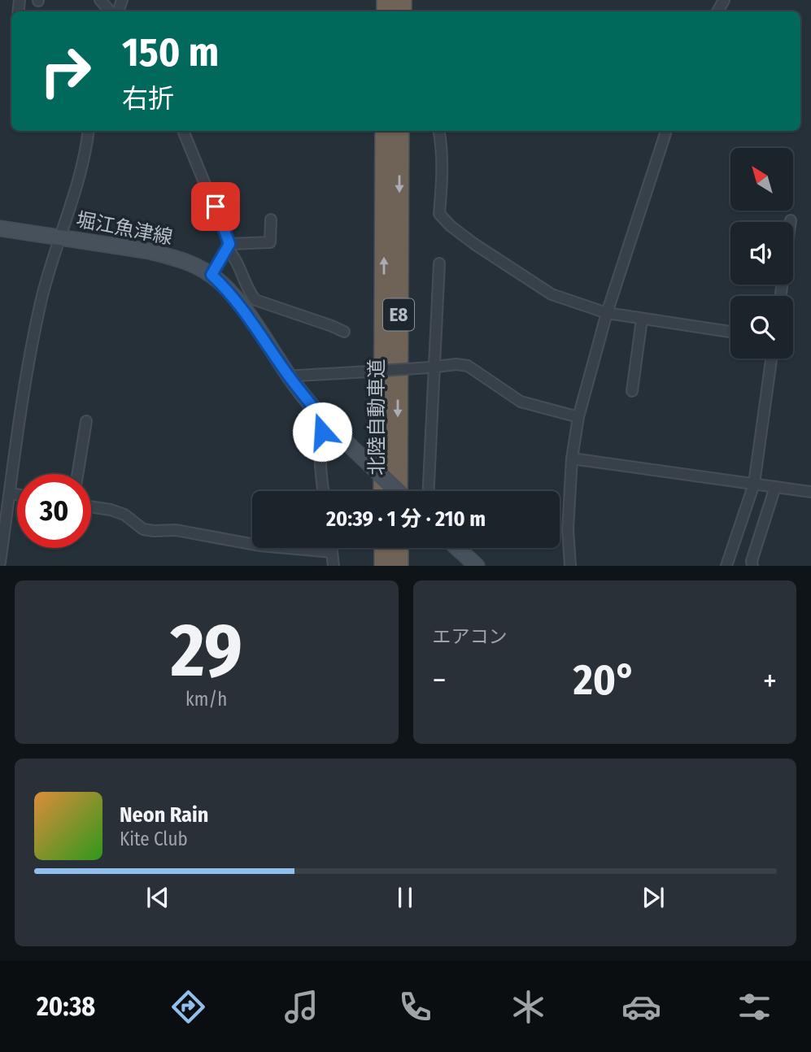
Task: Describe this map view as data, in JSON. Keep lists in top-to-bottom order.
{
  "streets": {
    "highway": ["E8", "北陸自動車道"],
    "main road": ["堀江魚津線"]
  },
  "north": "top left",
  "page": {
    "turn": ["150 m", "右折"],
    "limit": "30",
    "trip": "20:39 · 1 分 · 210 m",
    "tile": [
      ["29", "km/h"],
      "エアコン"
    ],
    "heat": ["−", "20°", "+"],
    "song": ["Neon Rain", "Kite Club"],
    "tabs": "20:38"
  }
}
